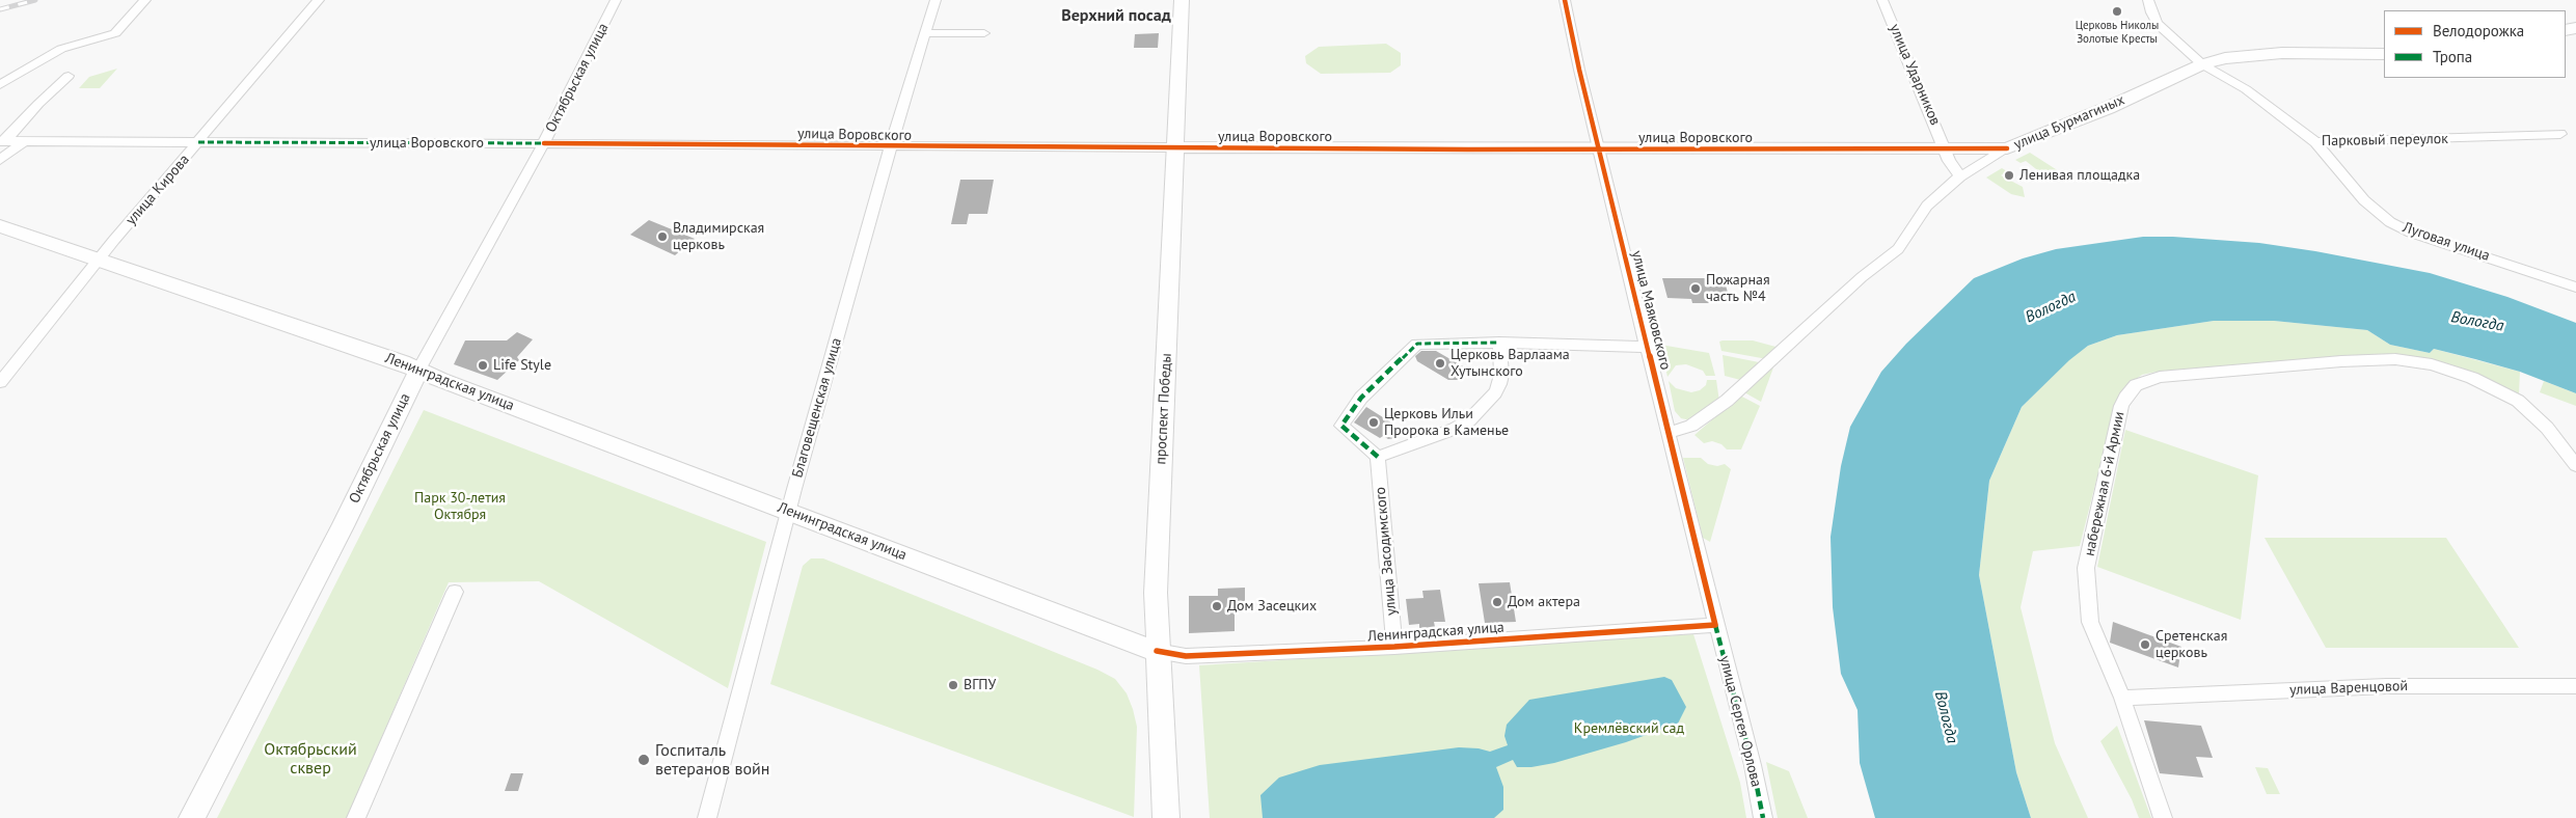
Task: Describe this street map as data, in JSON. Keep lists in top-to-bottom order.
{
  "streets": {
    "main road": [
      "Октябрьская улица",
      "улица Бурмагиных",
      "улица Воровского",
      "Ленинградская улица",
      "проспект Победы"
    ],
    "street": [
      "улица Ударников",
      "Парковый переулок",
      "улица Кирова",
      "Луговая улица",
      "улица Маяковского",
      "Благовещенская улица",
      "набережная 6-й Армии",
      "улица Засодимского",
      "улица Варенцовой",
      "улица Сергея Орлова"
    ]
  },
  "crossings": [
    ["улица Ударников", "улица Бурмагиных"],
    ["улица Ударников", "улица Воровского"],
    ["Октябрьская улица", "улица Воровского"],
    ["Октябрьская улица", "Ленинградская улица"],
    ["улица Бурмагиных", "улица Воровского"],
    ["улица Бурмагиных", "Парковый переулок"],
    ["улица Бурмагиных", "улица Маяковского"],
    ["улица Воровского", "улица Кирова"],
    ["улица Воровского", "улица Маяковского"],
    ["улица Воровского", "Благовещенская улица"],
    ["улица Воровского", "проспект Победы"],
    ["Парковый переулок", "Луговая улица"],
    ["улица Кирова", "Ленинградская улица"],
    ["улица Маяковского", "Ленинградская улица"],
    ["улица Маяковского", "улица Сергея Орлова"],
    ["Ленинградская улица", "Благовещенская улица"],
    ["Ленинградская улица", "проспект Победы"],
    ["Ленинградская улица", "улица Засодимского"],
    ["Ленинградская улица", "улица Сергея Орлова"],
    ["набережная 6-й Армии", "улица Варенцовой"]
  ],
  "districts": ["Верхний посад"],
  "water": ["Вологда"],
  "parks": ["Парк 30-летия Октября", "Кремлёвский сад", "Октябрьский сквер"],
  "places": [
    "Церковь Николы Золотые Кресты",
    "Ленивая площадка",
    "Владимирская церковь",
    "Пожарная часть №4",
    "Церковь Варлаама Хутынского",
    "Life Style",
    "Церковь Ильи Пророка в Каменье",
    "Дом актера",
    "Дом Засецких",
    "Сретенская церковь",
    "ВГПУ",
    "Госпиталь ветеранов войн"
  ],
  "legend": ["Велодорожка", "Тропа"]
}
